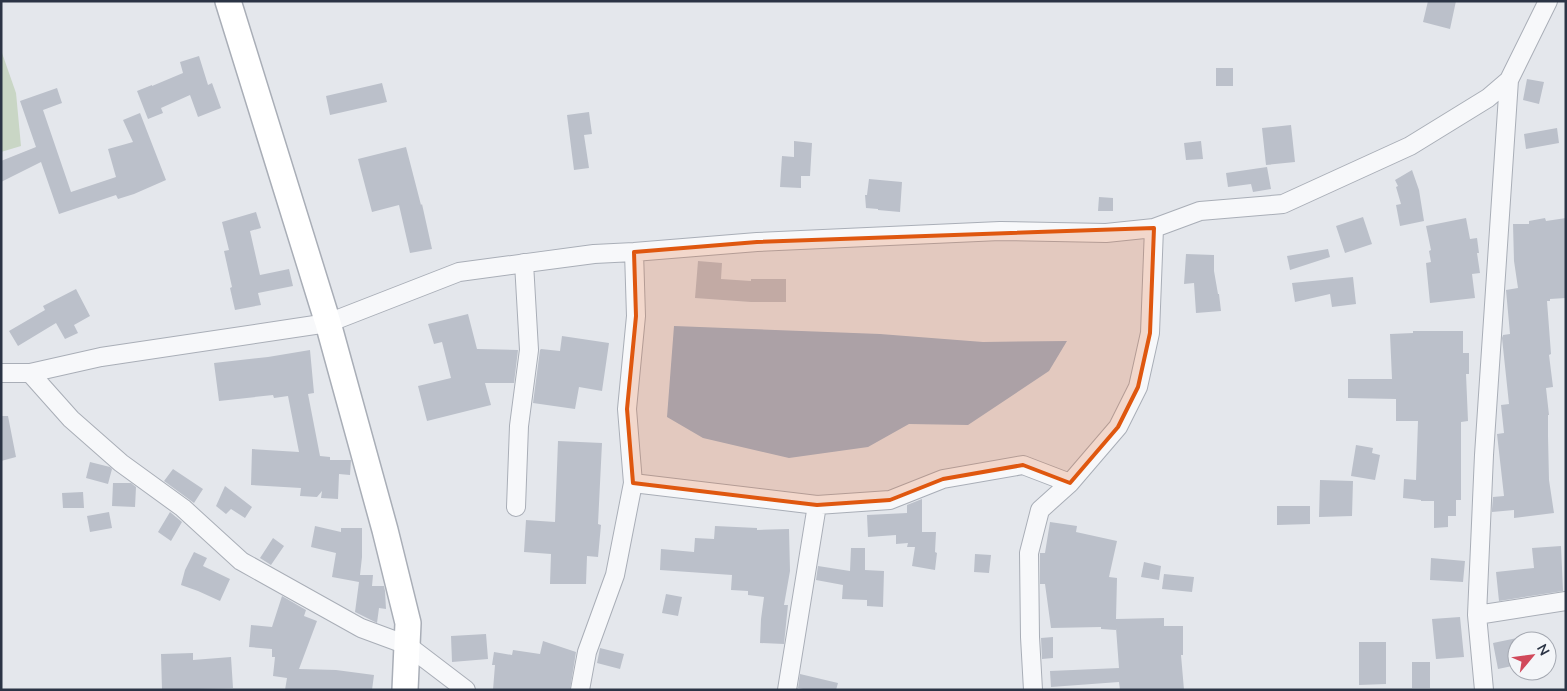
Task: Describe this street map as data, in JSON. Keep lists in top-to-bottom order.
{
  "north": "top right"
}
